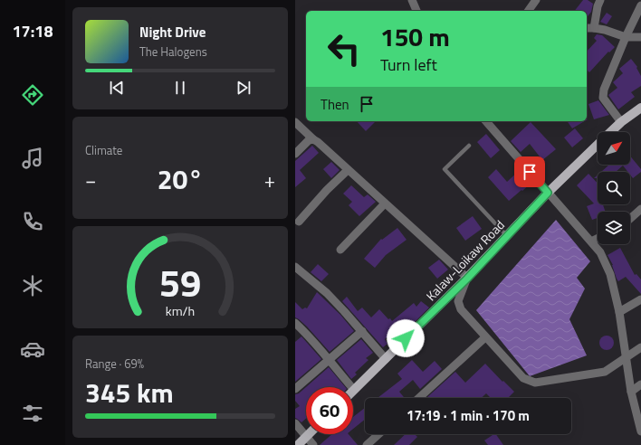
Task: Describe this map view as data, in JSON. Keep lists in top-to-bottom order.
{
  "streets": {
    "main road": ["Kalaw-Loikaw Road"]
  },
  "north": "top right",
  "page": {
    "tabs": "17:18",
    "turn": ["150 m", "Turn left"],
    "song": ["Night Drive", "The Halogens"],
    "then": "Then",
    "tile": [
      "Climate",
      ["Range · 69%", "345 km"]
    ],
    "heat": ["−", "20°", "+"],
    "limit": "60",
    "trip": "17:19 · 1 min · 170 m",
    "gauge": ["59", "km/h"]
  }
}
